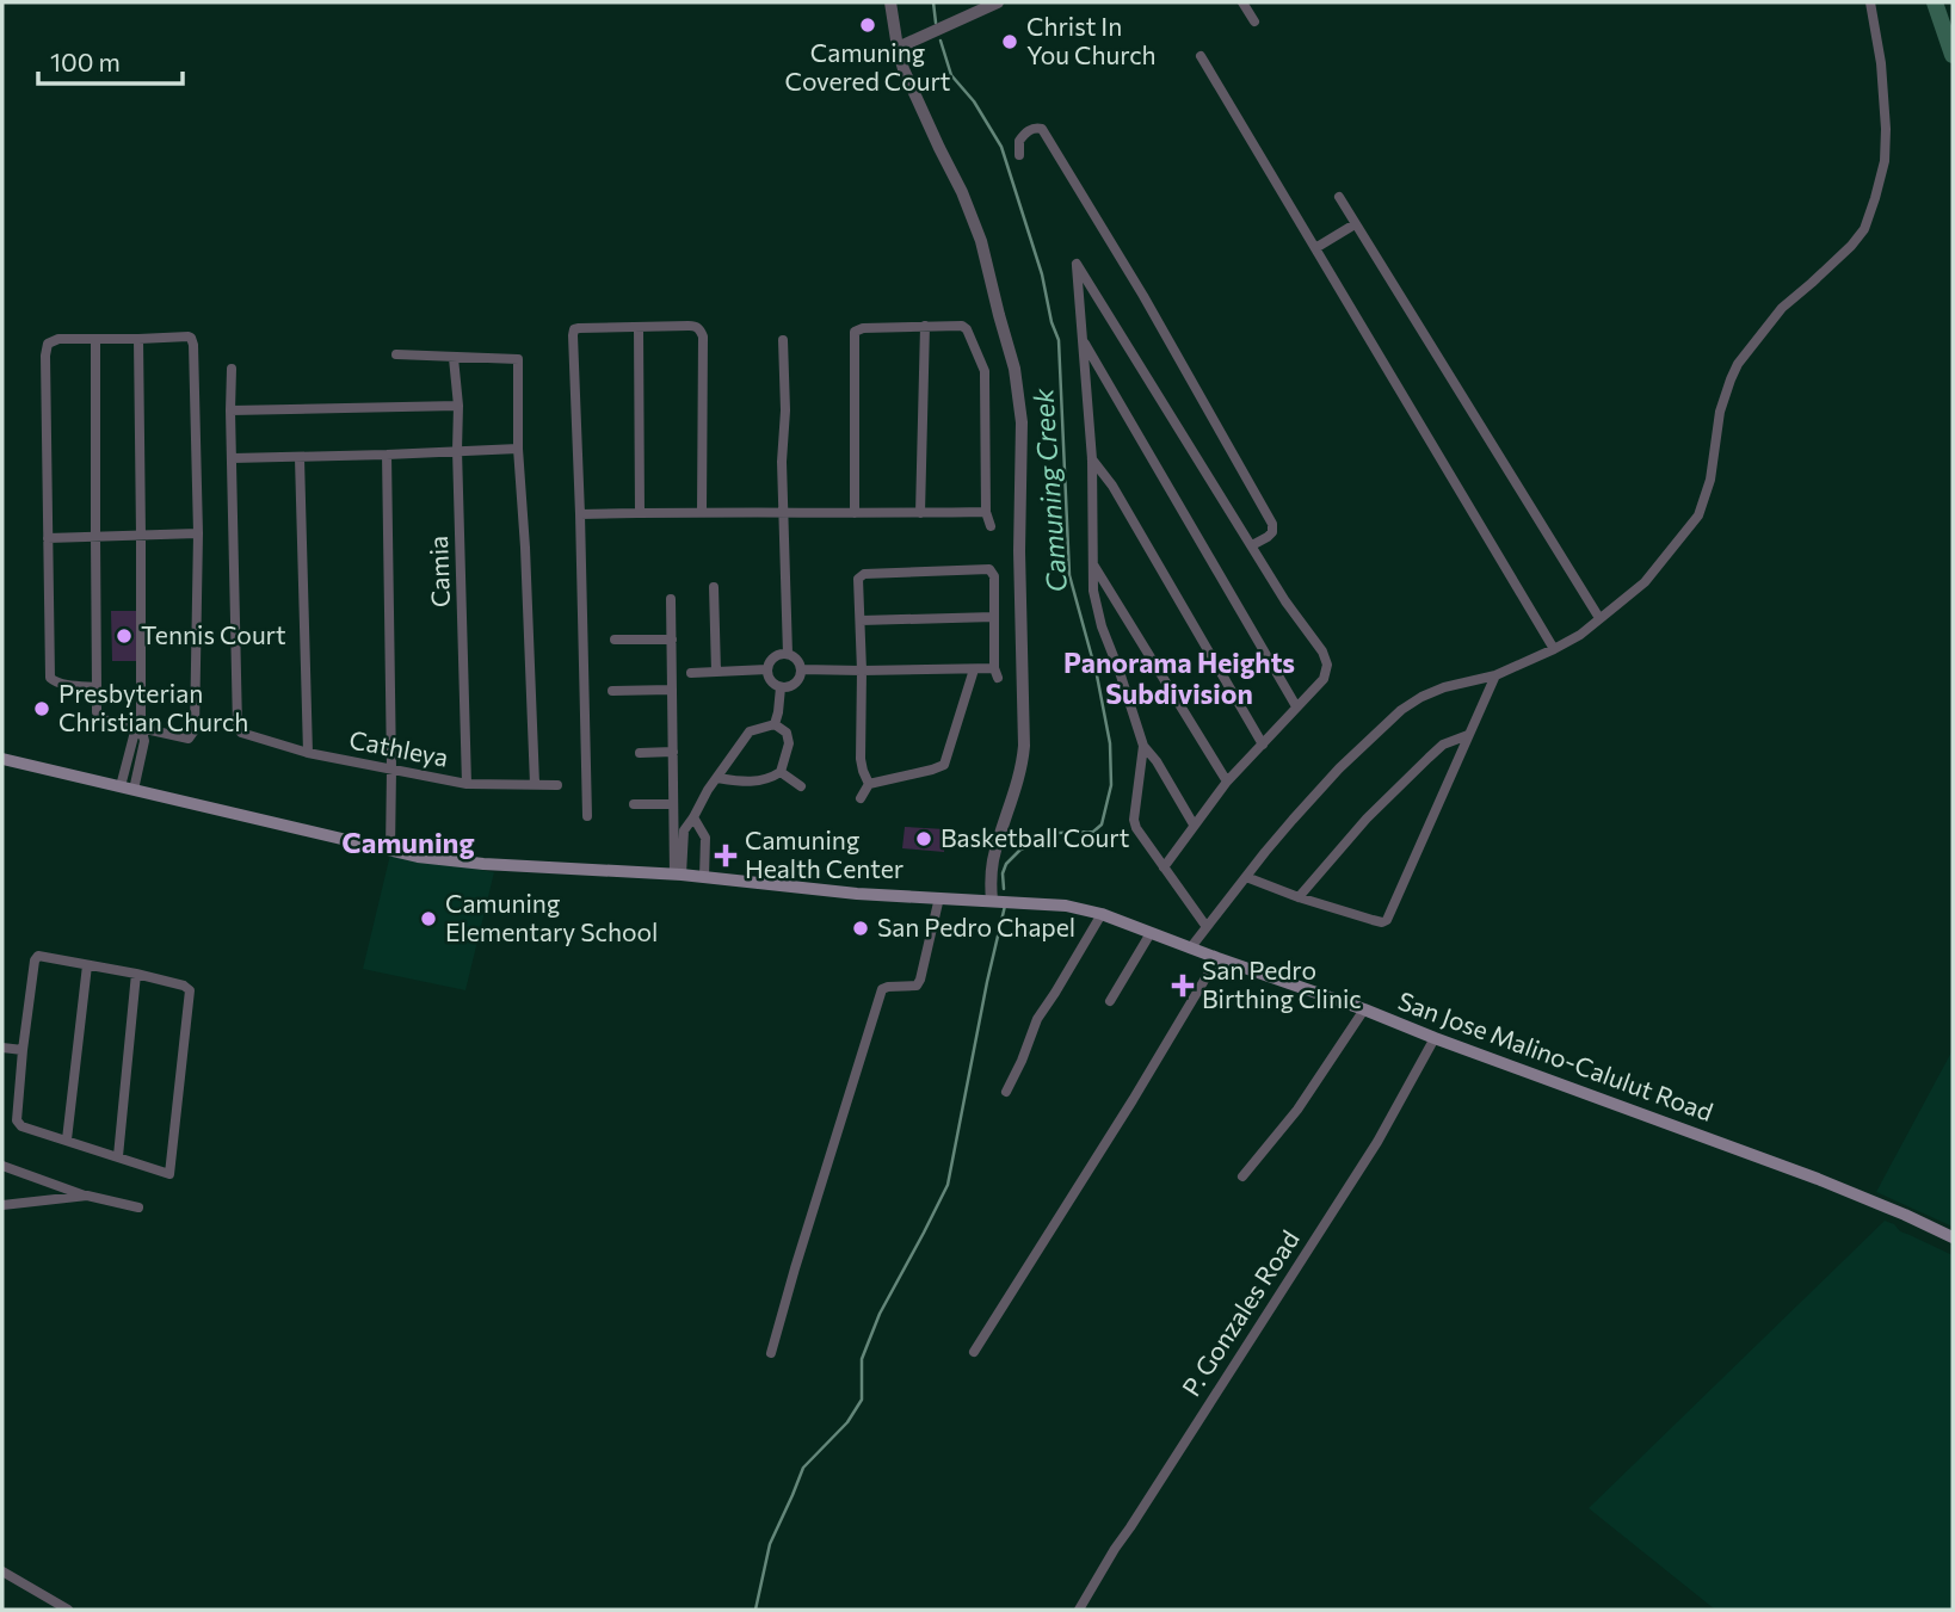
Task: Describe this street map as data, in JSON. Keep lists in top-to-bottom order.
{
  "streets": {
    "main road": ["San Jose Malino-Calulut Road"],
    "street": ["Camia", "Cathleya", "P. Gonzales Road"]
  },
  "crossings": [
    ["Camia", "Cathleya"],
    ["San Jose Malino-Calulut Road", "P. Gonzales Road"]
  ],
  "districts": ["Panorama Heights Subdivision", "Camuning"],
  "water": ["Camuning Creek"],
  "places": {
    "other": [
      "Camuning Covered Court",
      "Christ In You Church",
      "Tennis Court",
      "Presbyterian Christian Church",
      "Basketball Court",
      "Camuning Elementary School",
      "San Pedro Chapel"
    ],
    "health": ["Camuning Health Center", "San Pedro Birthing Clinic"]
  },
  "scale_bar": "100 m"
}
